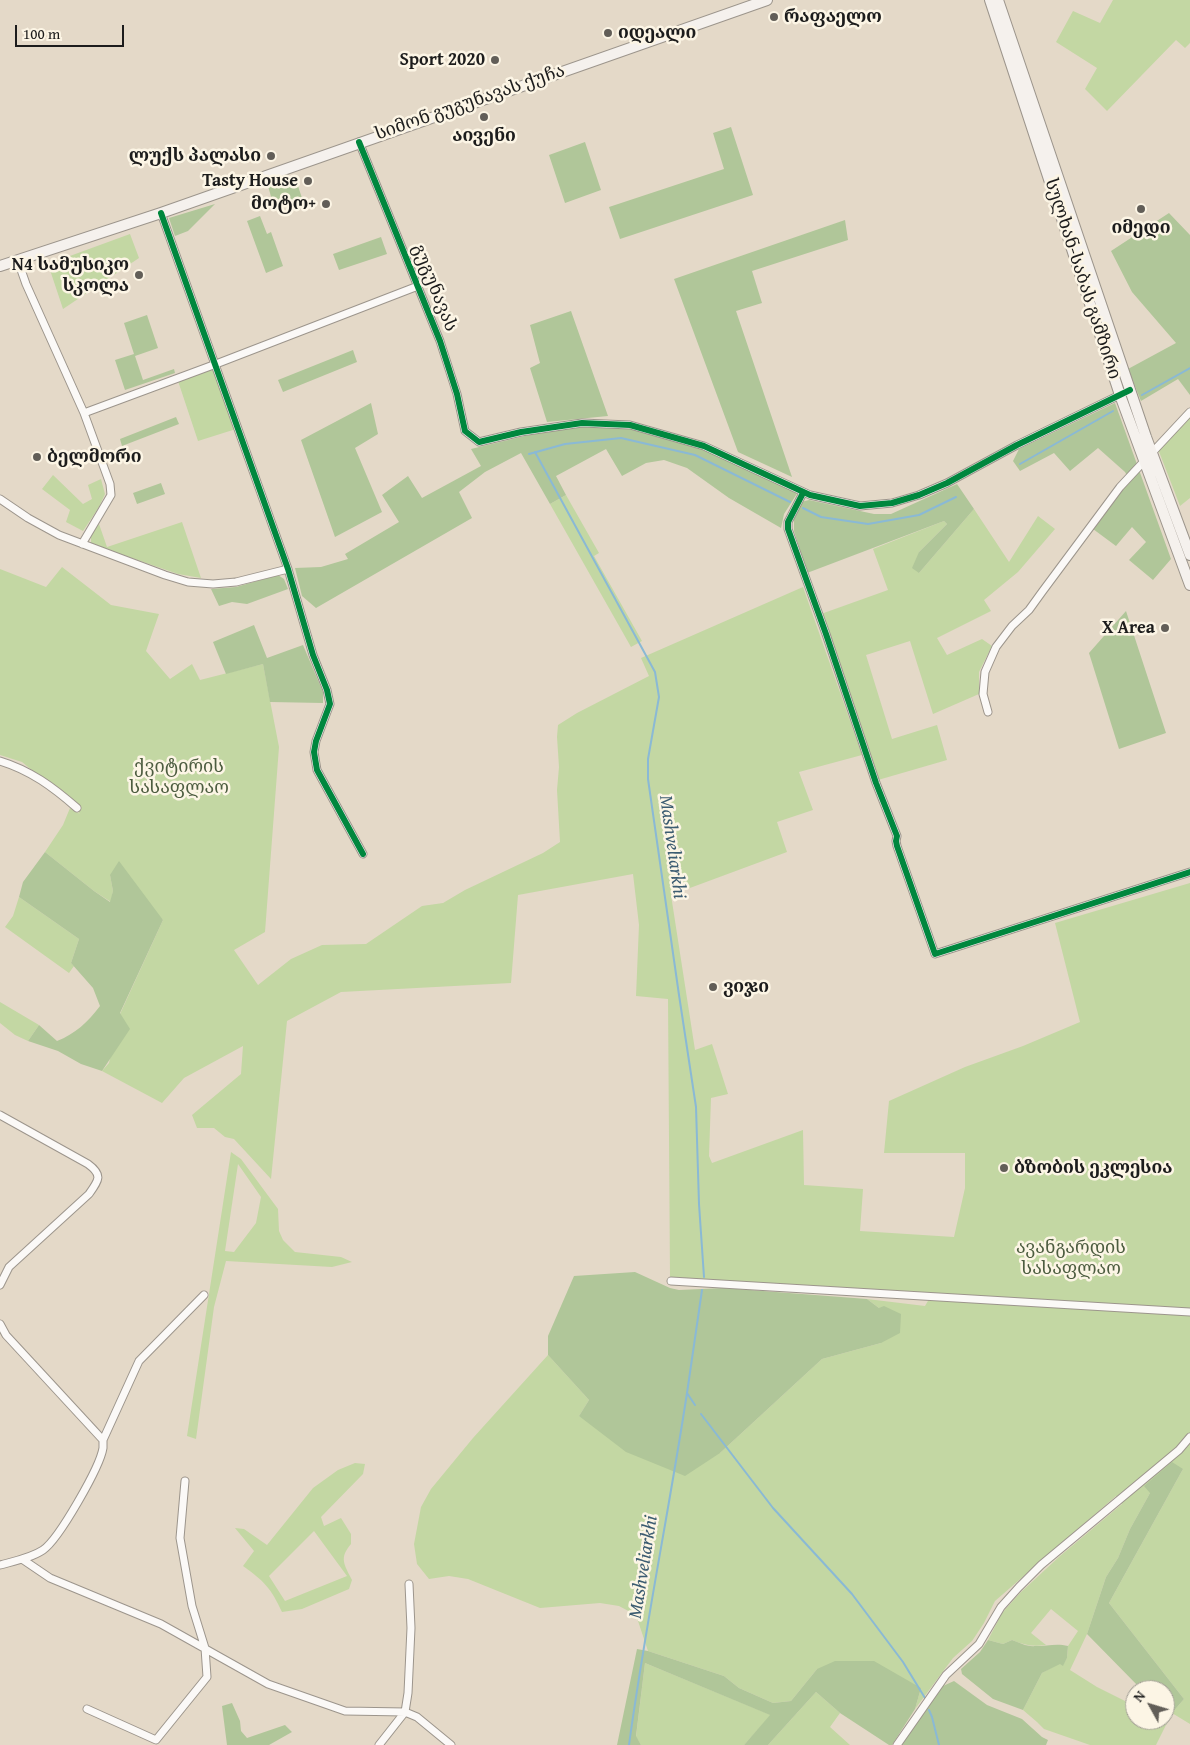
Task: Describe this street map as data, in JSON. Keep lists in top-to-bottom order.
{
  "streets": {
    "main road": ["სიმონ გუგუნავას ქუჩა", "სულხან-საბას გამზირი"],
    "street": ["გუგუნავას"]
  },
  "crossings": [
    ["სიმონ გუგუნავას ქუჩა", "გუგუნავას"]
  ],
  "water": ["Mashveliarkhi"],
  "parks": ["ქვიტირის სასაფლაო", "ავანგარდის სასაფლაო"],
  "places": [
    "რაფაელო",
    "იდეალი",
    "Sport 2020",
    "აივენი",
    "ლუქს პალასი",
    "Tasty House",
    "მოტო+",
    "იმედი",
    "N4 სამუსიკო სკოლა",
    "ბელმორი",
    "X Area",
    "ვიჯი",
    "ბზობის ეკლესია"
  ],
  "scale_bar": "100 m",
  "north": "top left"
}
